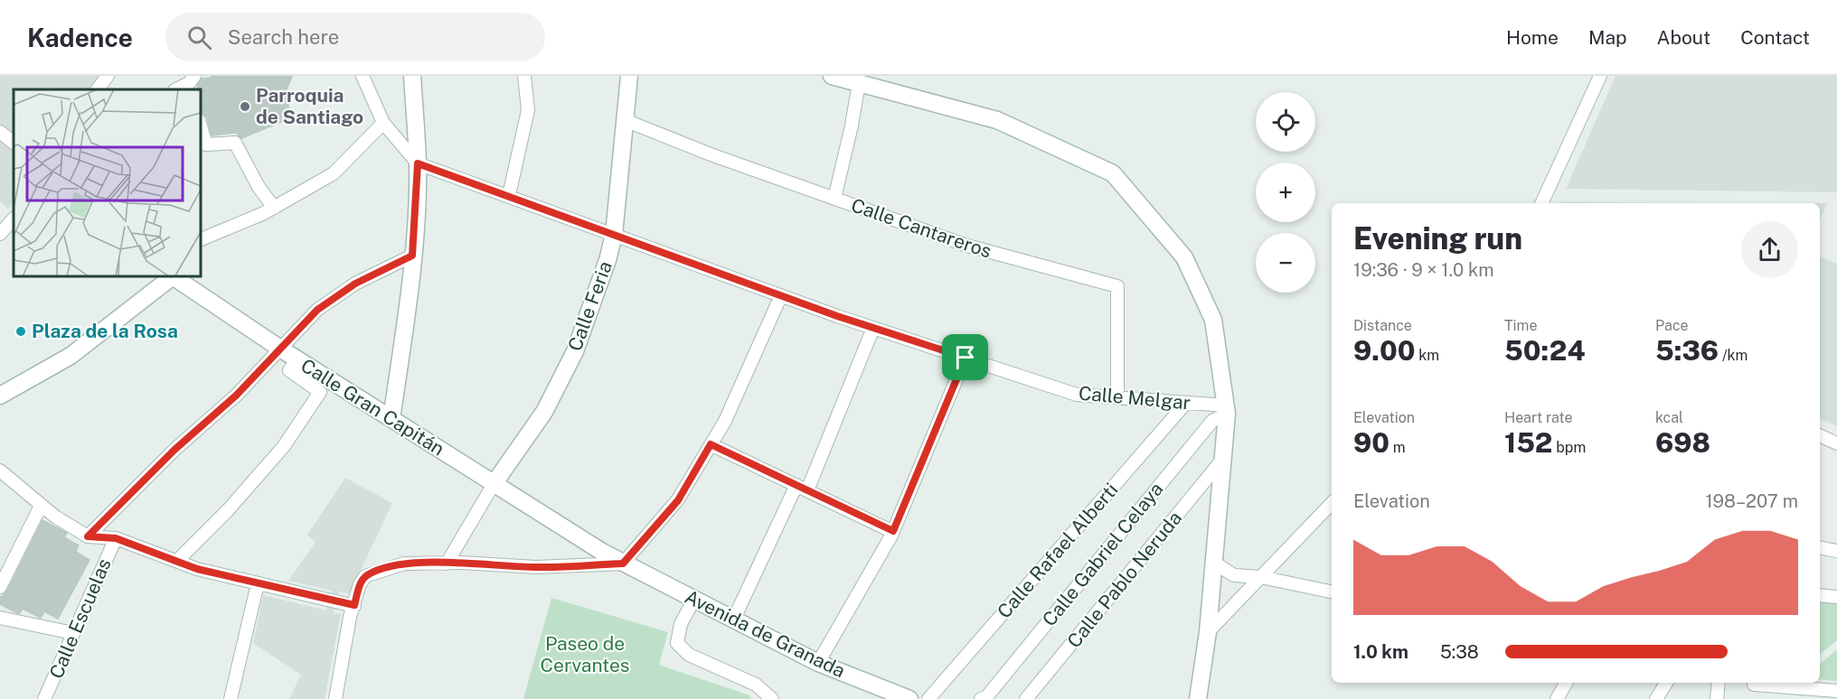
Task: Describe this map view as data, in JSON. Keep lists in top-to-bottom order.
{
  "streets": {
    "street": [
      "Calle Cantareros",
      "Calle Feria",
      "Calle Melgar",
      "Calle Gran Capitán",
      "Calle Rafael Alberti",
      "Calle Gabriel Celaya",
      "Calle Pablo Neruda",
      "Calle Escuelas",
      "Avenida de Granada"
    ]
  },
  "crossings": [
    ["Calle Cantareros", "Calle Feria"],
    ["Calle Cantareros", "Calle Melgar"],
    ["Calle Feria", "Calle Melgar"],
    ["Calle Feria", "Calle Gran Capitán"],
    ["Calle Melgar", "Calle Rafael Alberti"],
    ["Calle Melgar", "Calle Gabriel Celaya"],
    ["Calle Gran Capitán", "Avenida de Granada"]
  ],
  "parks": ["Paseo de Cervantes"],
  "places": ["Parroquia de Santiago", "Plaza de la Rosa"],
  "page": {
    "header": "Kadence",
    "search": "Search here",
    "nav": [
      "Home",
      "Map",
      "About",
      "Contact"
    ],
    "map_buttons": ["+", "−"],
    "heading": ["Evening run", "19:36 · 9 × 1.0 km"],
    "stats": [
      ["Distance", "9.00 km"],
      ["Time", "50:24"],
      ["Pace", "5:36 /km"],
      ["Elevation", "90 m"],
      ["Heart rate", "152 bpm"],
      ["kcal", "698"]
    ],
    "chart": ["Elevation", "198–207 m"],
    "list": [
      {
        "name": "1.0 km",
        "note": "5:38"
      }
    ]
  }
}
